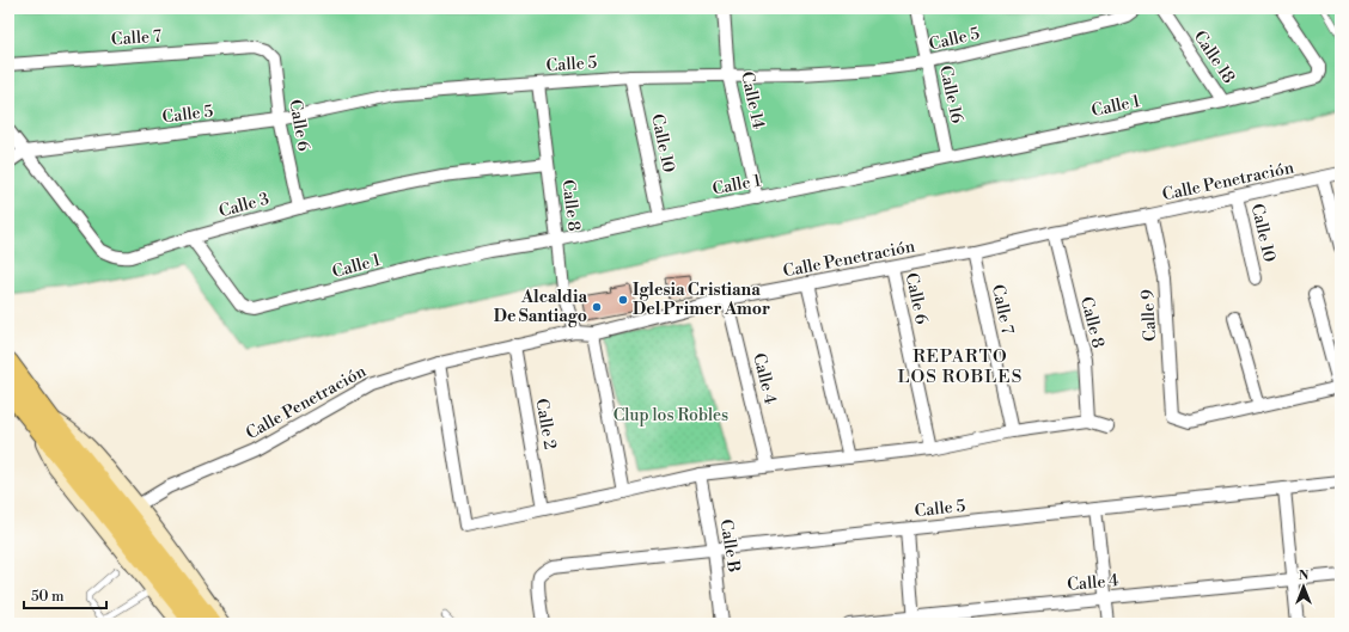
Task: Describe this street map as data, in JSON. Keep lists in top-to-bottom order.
{
  "streets": {
    "street": [
      "Calle 7",
      "Calle 5",
      "Calle 18",
      "Calle 16",
      "Calle 14",
      "Calle 1",
      "Calle 6",
      "Calle 10",
      "Calle Penetración",
      "Calle 3",
      "Calle 8",
      "Calle 9",
      "Calle 4",
      "Calle 2",
      "Calle B"
    ]
  },
  "crossings": [
    ["Calle 7", "Calle 6"],
    ["Calle 7", "Calle Penetración"],
    ["Calle 5", "Calle 16"],
    ["Calle 5", "Calle 14"],
    ["Calle 5", "Calle 6"],
    ["Calle 5", "Calle 10"],
    ["Calle 5", "Calle 3"],
    ["Calle 5", "Calle 8"],
    ["Calle 5", "Calle B"],
    ["Calle 18", "Calle 1"],
    ["Calle 16", "Calle 1"],
    ["Calle 14", "Calle 1"],
    ["Calle 1", "Calle 10"],
    ["Calle 1", "Calle 3"],
    ["Calle 1", "Calle 8"],
    ["Calle 6", "Calle Penetración"],
    ["Calle 6", "Calle 3"],
    ["Calle 10", "Calle Penetración"],
    ["Calle Penetración", "Calle 8"],
    ["Calle Penetración", "Calle 9"],
    ["Calle Penetración", "Calle 4"],
    ["Calle Penetración", "Calle 2"],
    ["Calle 3", "Calle 8"]
  ],
  "districts": ["REPARTO LOS ROBLES"],
  "parks": ["Clup los Robles"],
  "places": ["Iglesia Cristiana Del Primer Amor", "Alcaldia De Santiago"],
  "scale_bar": "50 m",
  "north": "top"
}
